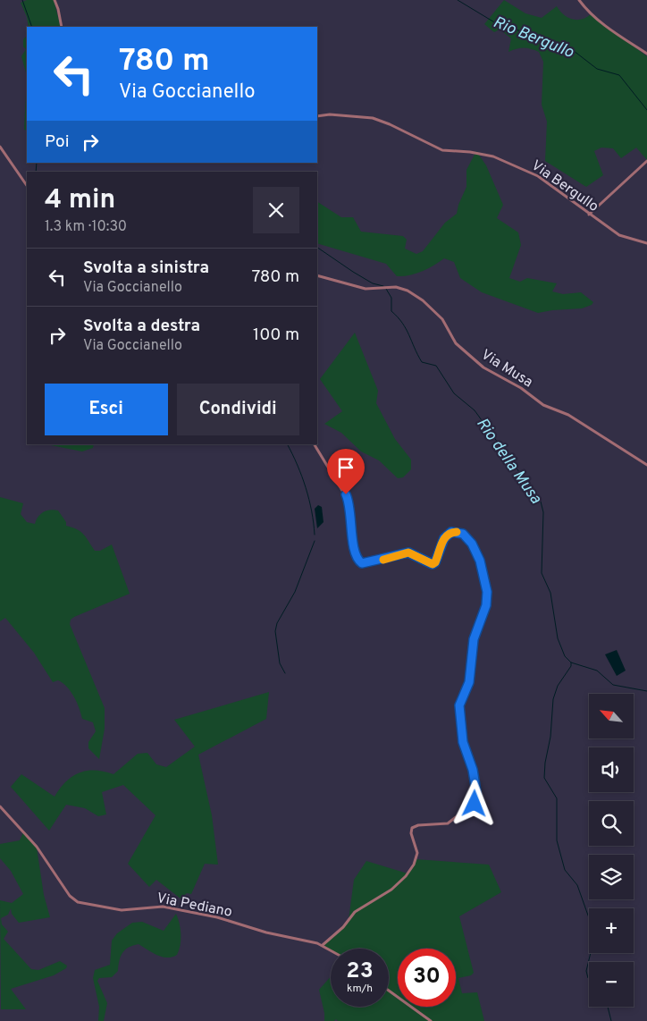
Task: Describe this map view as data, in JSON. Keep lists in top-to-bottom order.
{
  "streets": {
    "street": ["Via Bergullo", "Via Musa", "Via Pediano"]
  },
  "water": ["Rio Bergullo", "Rio della Musa"],
  "north": "top left",
  "page": {
    "turn": ["780 m", "Via Goccianello"],
    "then": "Poi",
    "heading": ["4 min", "1.3 km · 10:30"],
    "list": [
      {
        "name": "Svolta a sinistra",
        "note": "Via Goccianello",
        "value": "780 m"
      },
      {
        "name": "Svolta a destra",
        "note": "Via Goccianello",
        "value": "100 m"
      }
    ],
    "buttons": ["Esci", "Condividi"],
    "map_buttons": ["+", "−"],
    "speed": "23 km/h",
    "limit": "30"
  }
}
